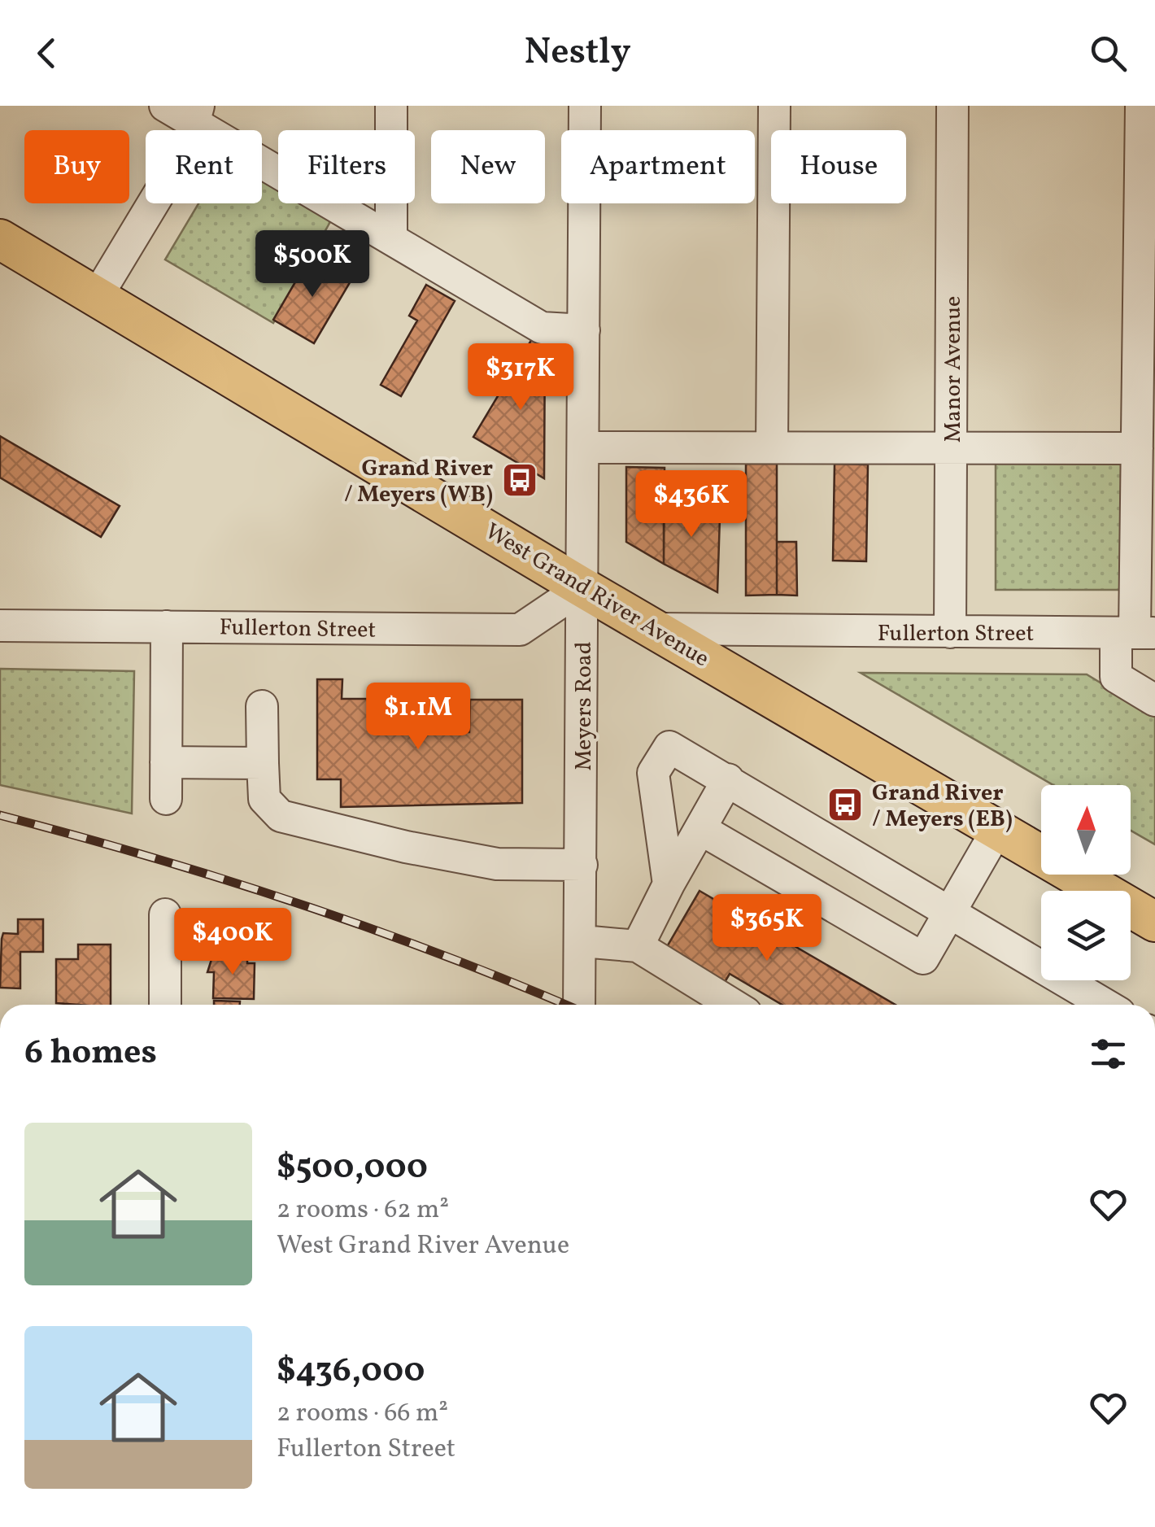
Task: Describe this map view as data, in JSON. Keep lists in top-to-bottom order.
{
  "streets": {
    "main road": ["West Grand River Avenue"],
    "street": ["Manor Avenue", "Fullerton Street", "Meyers Road"]
  },
  "crossings": [
    ["Manor Avenue", "Fullerton Street"],
    ["West Grand River Avenue", "Fullerton Street"],
    ["West Grand River Avenue", "Meyers Road"],
    ["Fullerton Street", "Meyers Road"]
  ],
  "places": {
    "bus stop": ["Grand River / Meyers (WB)", "Grand River / Meyers (EB)"]
  },
  "north": "top",
  "page": {
    "header": "Nestly",
    "chip": [
      "Buy",
      "Rent",
      "Filters",
      "New",
      "Apartment",
      "House"
    ],
    "price": [
      "$500K",
      "$317K",
      "$436K",
      "$1.1M",
      "$365K",
      "$400K"
    ],
    "heading": "6 homes",
    "list": [
      {
        "name": "$500,000",
        "note": "2 rooms · 62 m² · West Grand River Avenue"
      },
      {
        "name": "$436,000",
        "note": "2 rooms · 66 m² · Fullerton Street"
      }
    ]
  }
}
